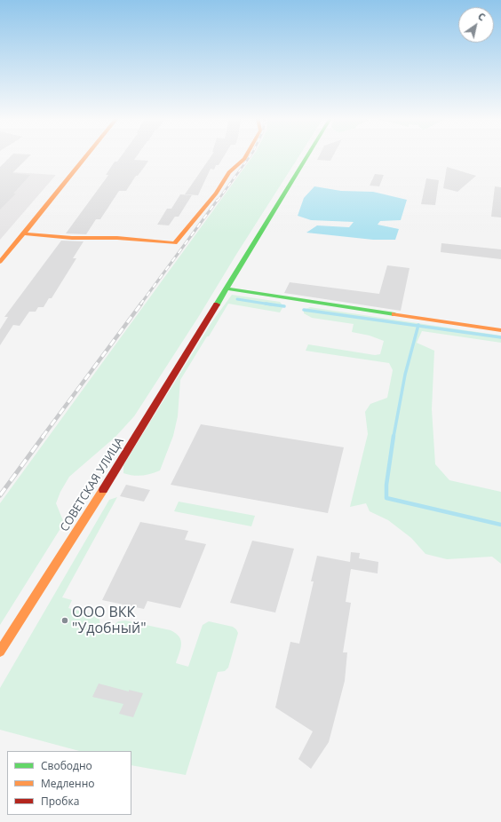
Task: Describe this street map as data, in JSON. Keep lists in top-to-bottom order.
{
  "streets": {
    "street": ["СОВЕТСКАЯ УЛИЦА"]
  },
  "places": ["ООО ВКК \"Удобный\""],
  "legend": ["Свободно", "Медленно", "Пробка"],
  "north": "top right"
}
